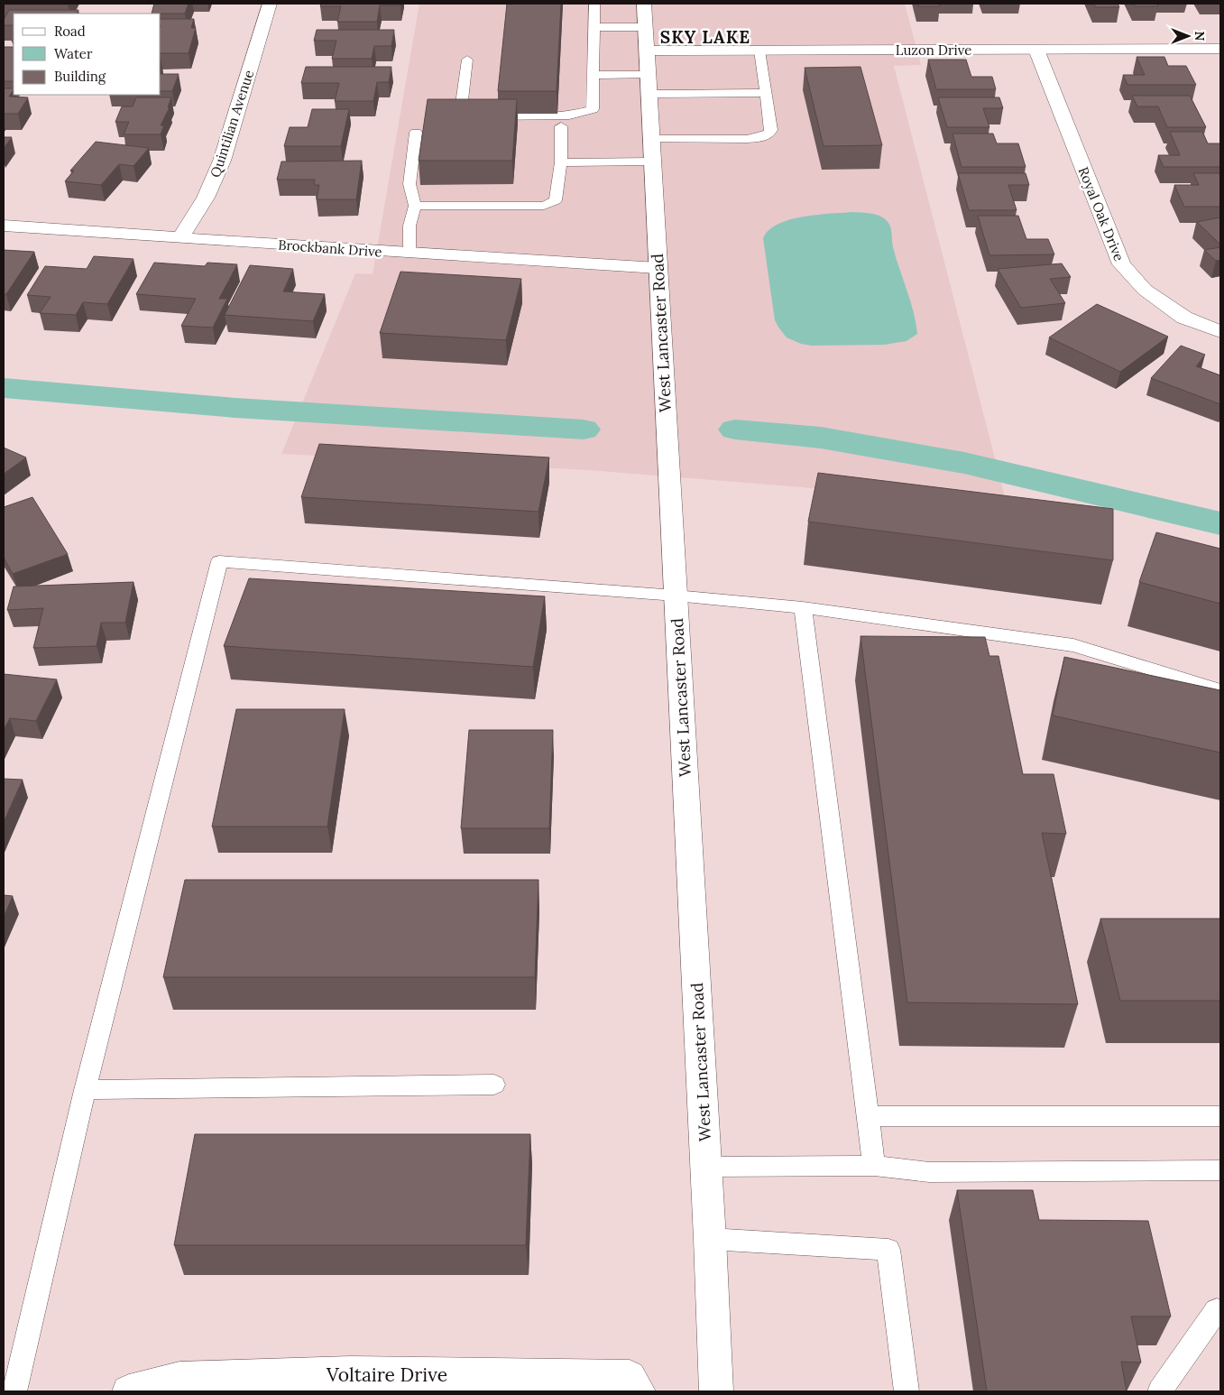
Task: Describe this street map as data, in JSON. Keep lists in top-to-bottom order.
{
  "streets": {
    "street": [
      "Luzon Drive",
      "Quintilian Avenue",
      "Royal Oak Drive",
      "Brockbank Drive",
      "West Lancaster Road",
      "Voltaire Drive"
    ]
  },
  "crossings": [
    ["Luzon Drive", "Royal Oak Drive"],
    ["Luzon Drive", "West Lancaster Road"],
    ["Quintilian Avenue", "Brockbank Drive"],
    ["Brockbank Drive", "West Lancaster Road"]
  ],
  "districts": ["SKY LAKE"],
  "legend": ["Road", "Water", "Building"],
  "north": "right"
}
